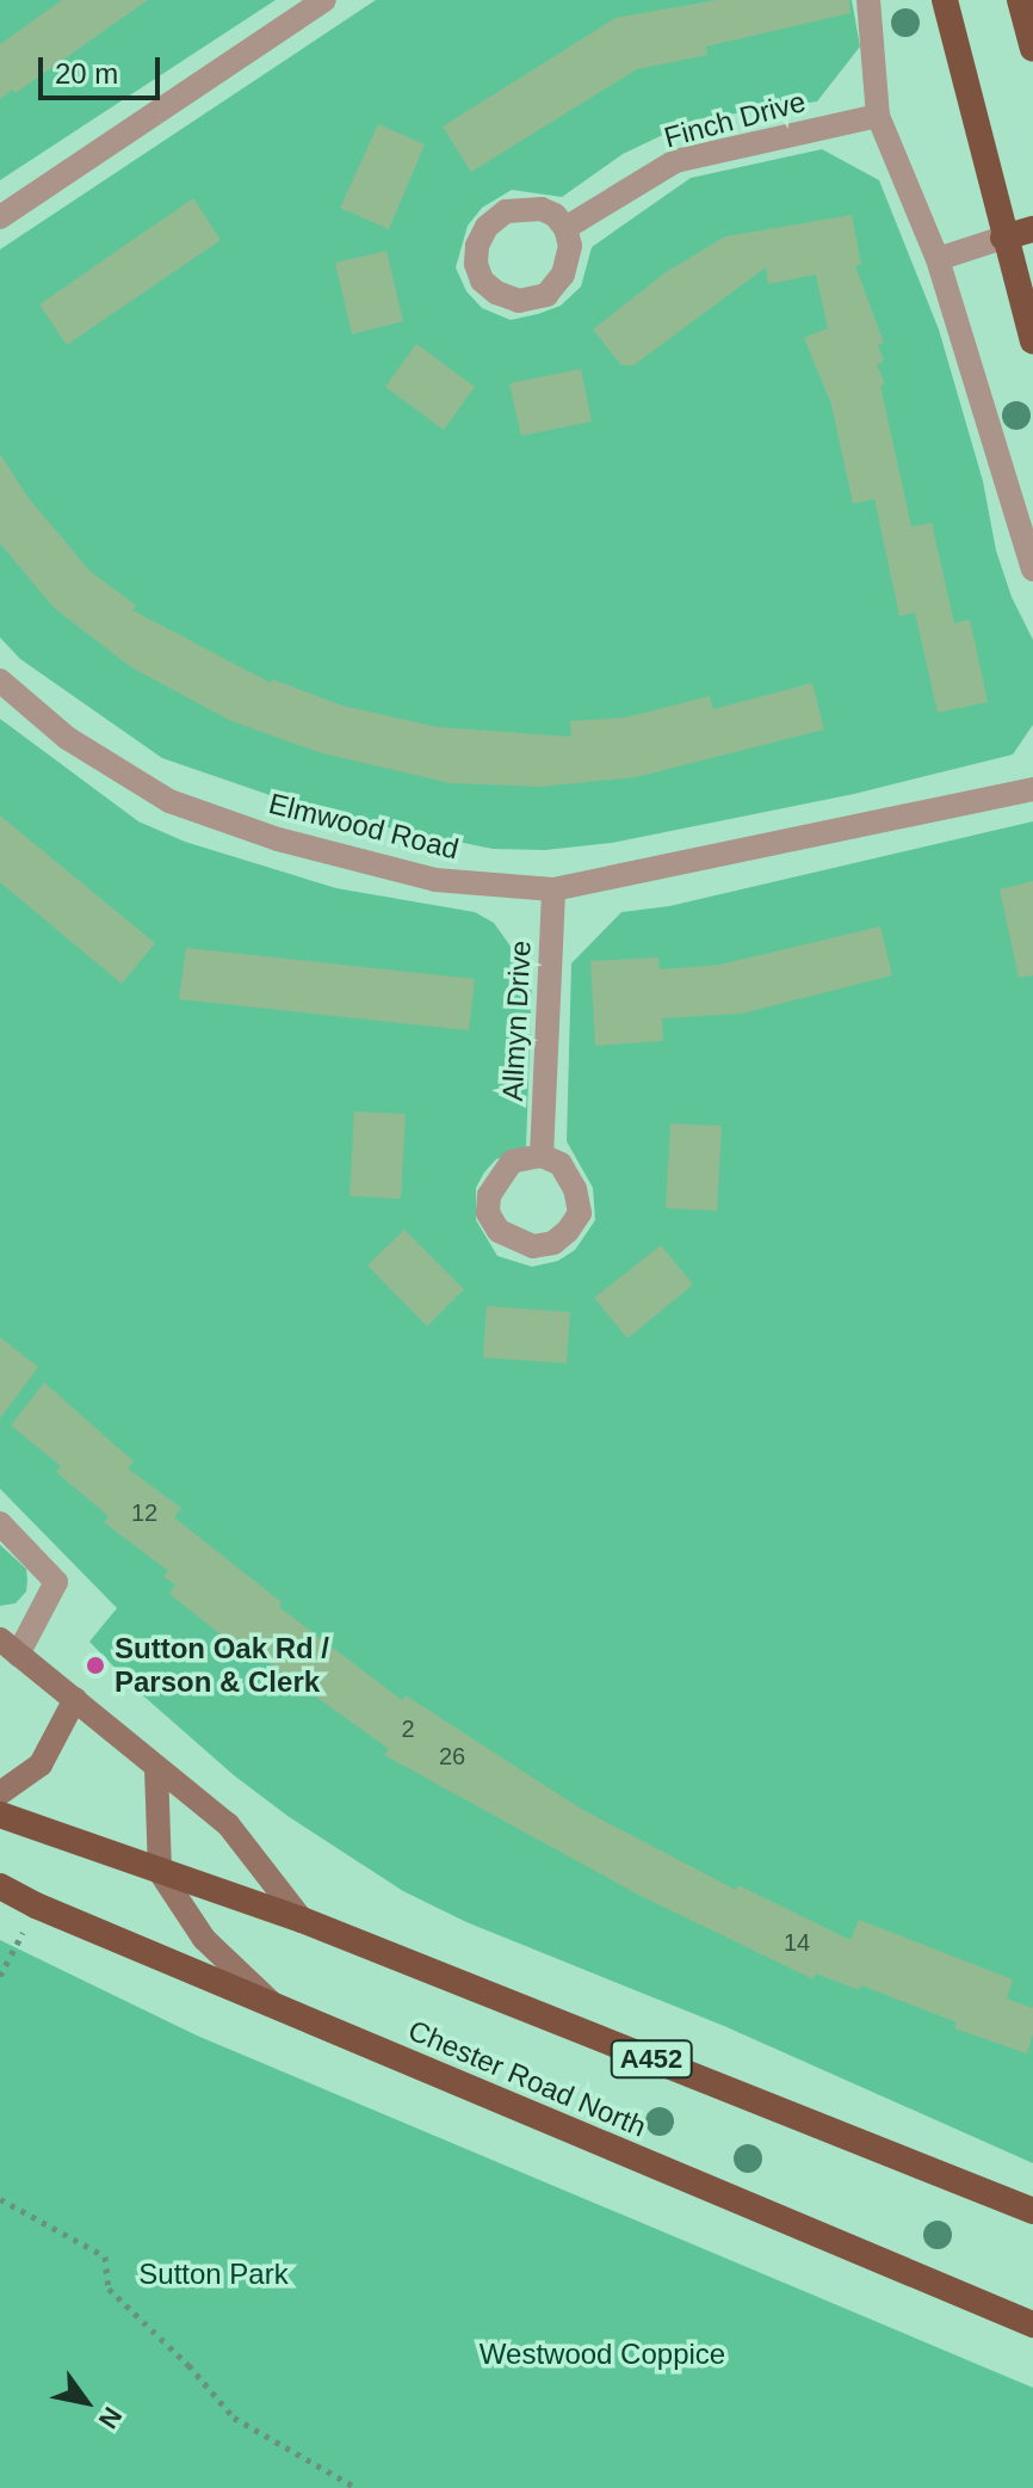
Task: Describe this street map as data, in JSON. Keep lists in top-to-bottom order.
{
  "streets": {
    "highway": ["A452", "Chester Road North"],
    "street": ["Finch Drive", "Elmwood Road", "Allmyn Drive"]
  },
  "crossings": [
    ["Elmwood Road", "Allmyn Drive"]
  ],
  "parks": ["Sutton Park", "Westwood Coppice"],
  "places": ["Sutton Oak Rd / Parson & Clerk"],
  "house_numbers": [
    "12",
    "2",
    "26",
    "14"
  ],
  "scale_bar": "20 m",
  "north": "bottom right"
}
